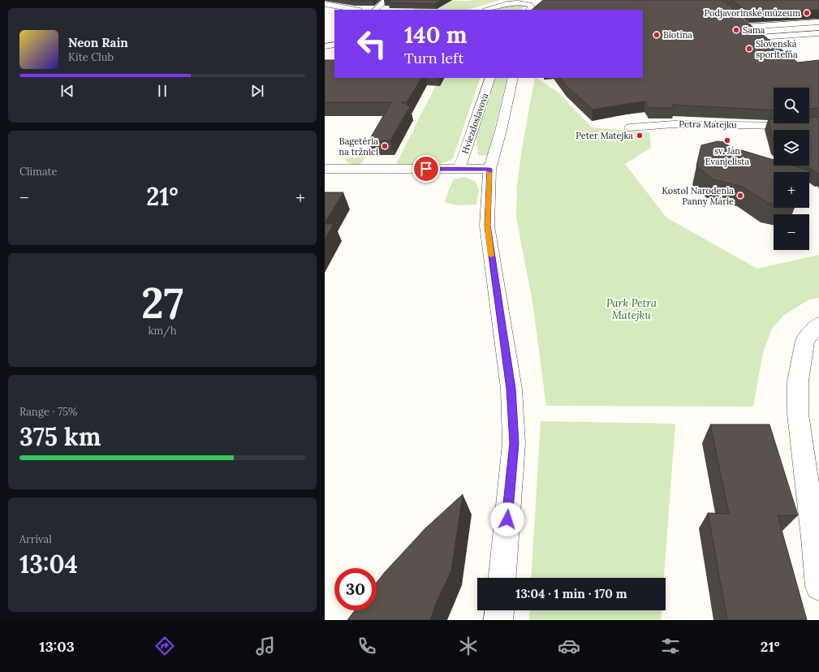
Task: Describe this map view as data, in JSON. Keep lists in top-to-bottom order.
{
  "streets": {
    "street": ["Hviezdoslavova", "Petra Matejku"]
  },
  "parks": ["Park Petra Matejku"],
  "places": [
    "Podjavorinské múzeum",
    "Sama",
    "Biotina",
    "Slovenská sporiteľňa",
    "Peter Matejka",
    "sv. Ján Evanjelista",
    "Bagetéria na tržnici",
    "Kostol Narodenia Panny Márie"
  ],
  "page": {
    "turn": ["140 m", "Turn left"],
    "song": ["Neon Rain", "Kite Club"],
    "map_buttons": ["+", "−"],
    "tile": [
      "Climate",
      ["27", "km/h"],
      ["Range · 75%", "375 km"],
      ["Arrival", "13:04"]
    ],
    "heat": ["−", "21°", "+"],
    "limit": "30",
    "trip": "13:04 · 1 min · 170 m",
    "tabs": ["13:03", "21°"]
  }
}
